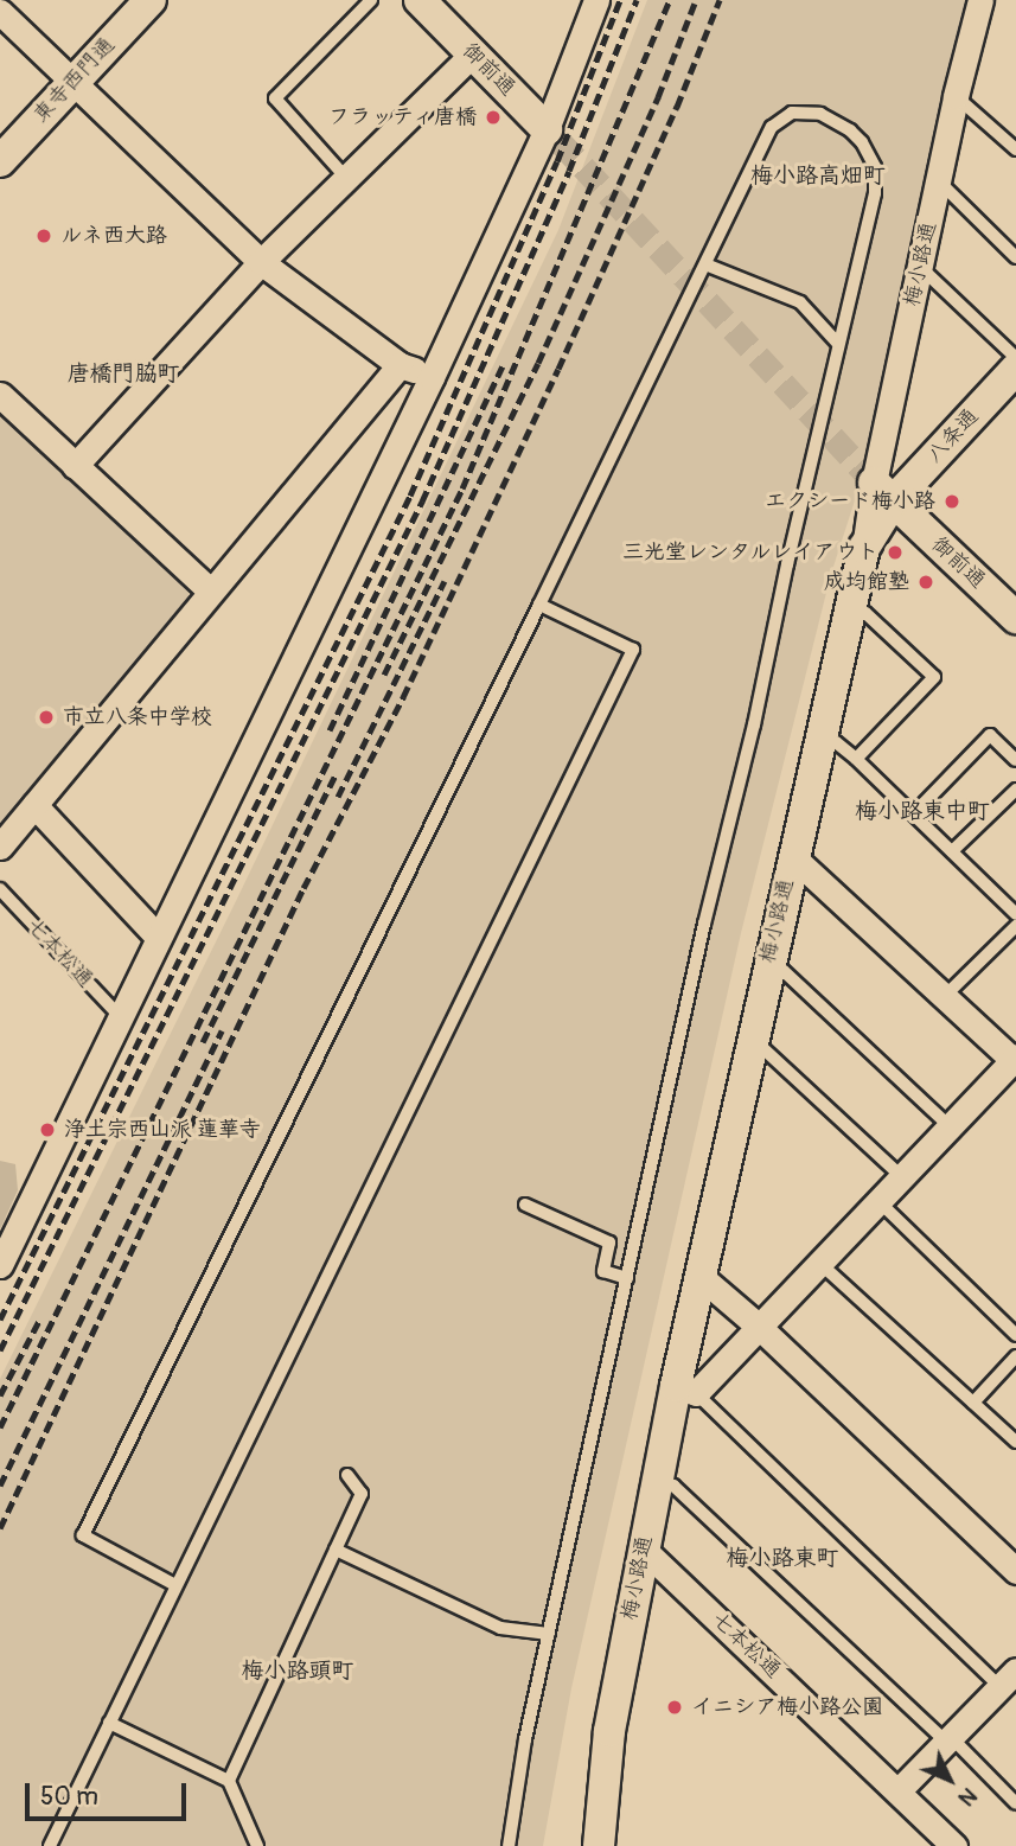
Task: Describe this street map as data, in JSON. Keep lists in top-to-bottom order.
{
  "streets": {
    "street": [
      "御前通",
      "東寺西門通",
      "梅小路通",
      "八条通",
      "七本松通"
    ]
  },
  "crossings": [
    ["御前通", "梅小路通"],
    ["御前通", "八条通"],
    ["梅小路通", "八条通"],
    ["梅小路通", "七本松通"]
  ],
  "districts": [
    "梅小路高畑町",
    "唐橋門脇町",
    "梅小路東中町",
    "梅小路東町",
    "梅小路頭町"
  ],
  "places": [
    "フラッティ唐橋",
    "ルネ西大路",
    "エクシード梅小路",
    "三光堂レンタルレイアウト",
    "成均館塾",
    "市立八条中学校",
    "浄土宗西山派 蓮華寺",
    "イニシア梅小路公園"
  ],
  "scale_bar": "50 m",
  "north": "bottom right"
}
